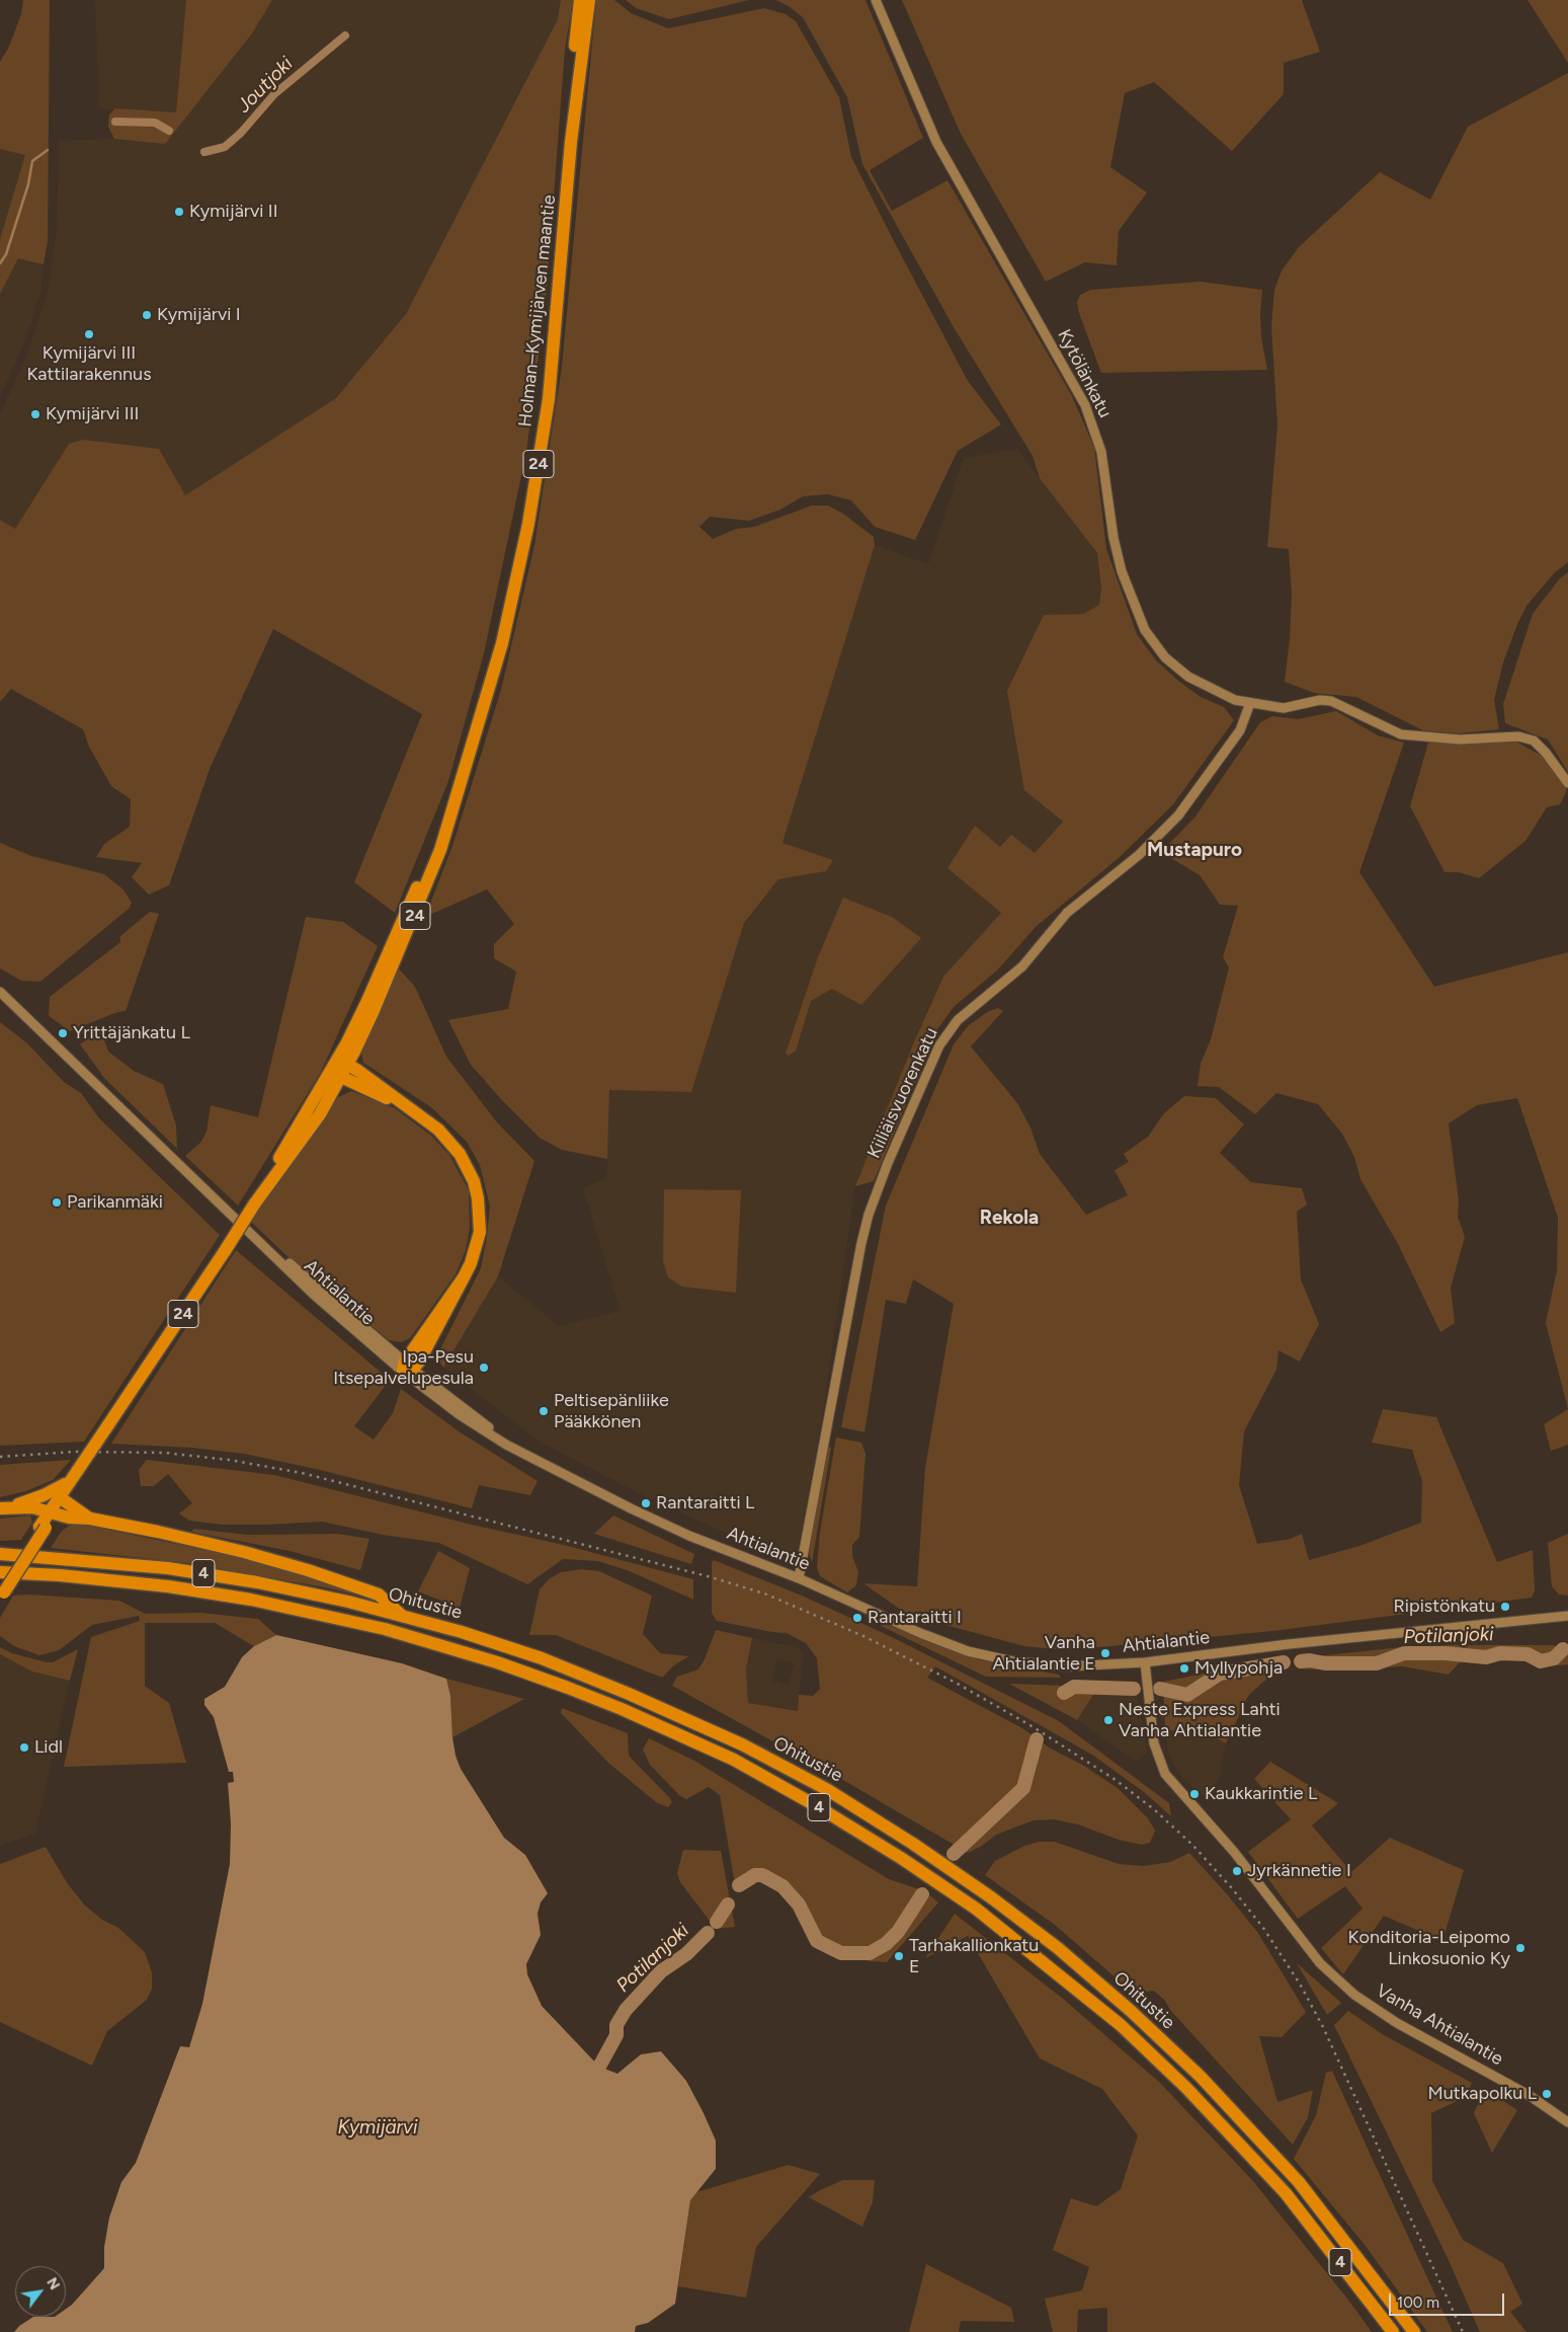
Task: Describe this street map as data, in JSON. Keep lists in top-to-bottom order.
{
  "streets": {
    "highway": [
      "Holman–Kymijärven maantie",
      "24",
      "4",
      "Ohitustie"
    ],
    "street": [
      "Kytölänkatu",
      "Kiiliäisvuorenkatu",
      "Ahtialantie",
      "Vanha Ahtialantie"
    ]
  },
  "crossings": [
    ["Kytölänkatu", "Kiiliäisvuorenkatu"],
    ["Kiiliäisvuorenkatu", "Ahtialantie"],
    ["Ahtialantie", "Vanha Ahtialantie"]
  ],
  "districts": ["Mustapuro", "Rekola"],
  "water": ["Joutjoki", "Potilanjoki", "Kymijärvi"],
  "places": [
    "Kymijärvi II",
    "Kymijärvi I",
    "Kymijärvi III Kattilarakennus",
    "Kymijärvi III",
    "Yrittäjänkatu L",
    "Parikanmäki",
    "Ipa-Pesu Itsepalvelupesula",
    "Peltisepänliike Pääkkönen",
    "Rantaraitti L",
    "Ripistönkatu",
    "Rantaraitti I",
    "Vanha Ahtialantie E",
    "Myllypohja",
    "Neste Express Lahti Vanha Ahtialantie",
    "Lidl",
    "Kaukkarintie L",
    "Jyrkännetie I",
    "Konditoria-Leipomo Linkosuonio Ky",
    "Tarhakallionkatu E",
    "Mutkapolku L"
  ],
  "scale_bar": "100 m",
  "north": "top right"
}
